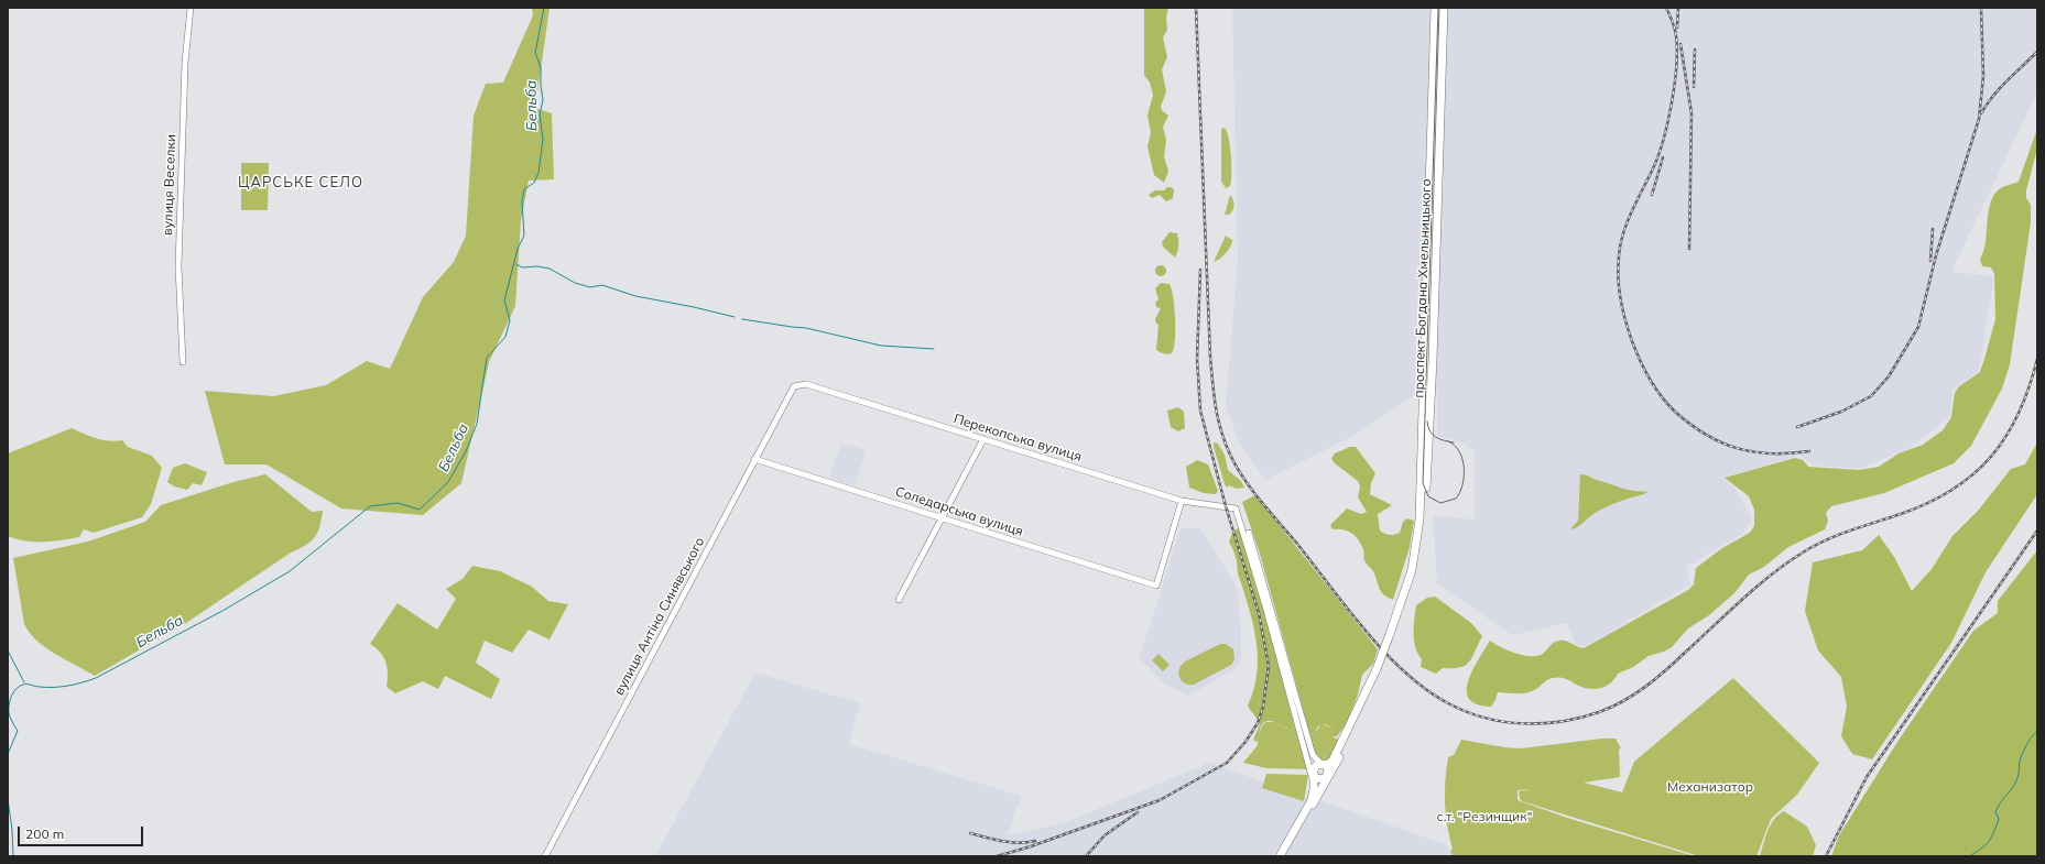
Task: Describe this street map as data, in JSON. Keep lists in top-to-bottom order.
{
  "streets": {
    "main road": ["проспект Богдана Хмельницького"],
    "street": [
      "вулиця Веселки",
      "Перекопська вулиця",
      "Соледарська вулиця",
      "вулиця Антіна Синявського"
    ]
  },
  "crossings": [
    ["Перекопська вулиця", "Соледарська вулиця"],
    ["Перекопська вулиця", "вулиця Антіна Синявського"],
    ["Соледарська вулиця", "вулиця Антіна Синявського"]
  ],
  "districts": ["ЦАРСЬКЕ СЕЛО"],
  "water": ["Бельба"],
  "parks": ["Механизатор", "с.т. \"Резинщик\""],
  "scale_bar": "200 m"
}
